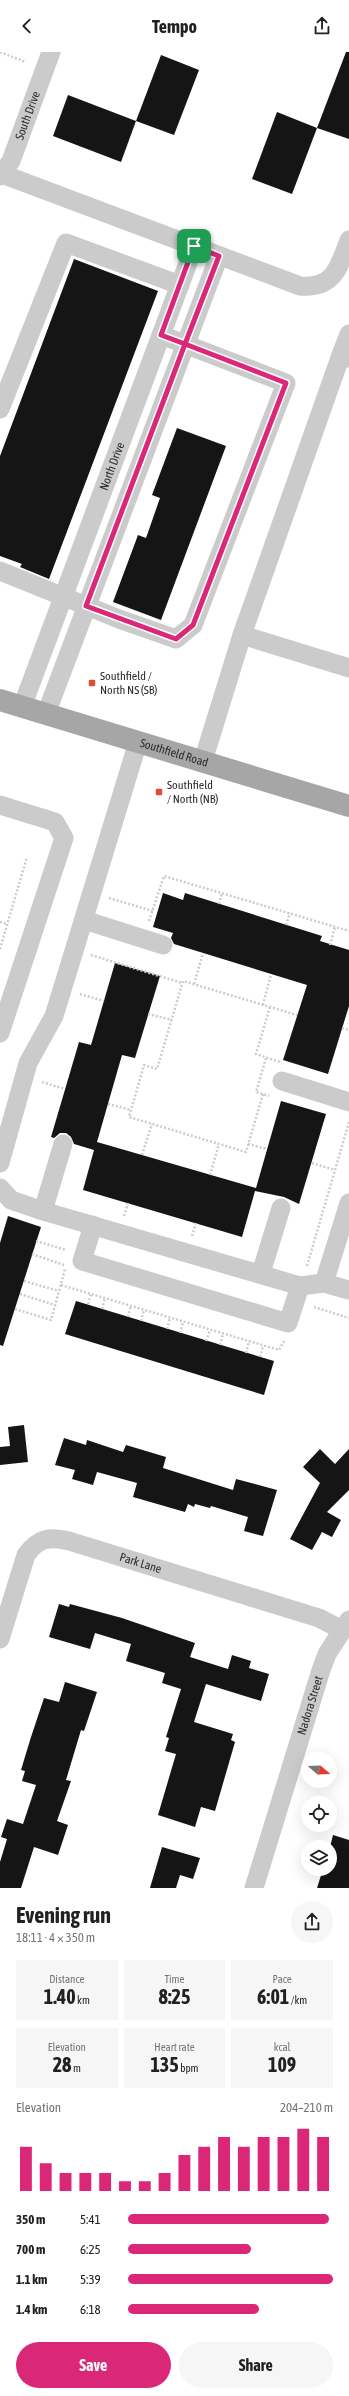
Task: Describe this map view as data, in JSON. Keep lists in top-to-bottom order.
{
  "streets": {
    "main road": ["Southfield Road"],
    "street": [
      "South Drive",
      "North Drive",
      "Park Lane",
      "Nadora Street"
    ]
  },
  "crossings": [
    ["North Drive", "Southfield Road"],
    ["Park Lane", "Nadora Street"]
  ],
  "places": {
    "transit": ["Southfield / North NS (SB)", "Southfield / North (NB)"]
  },
  "north": "right",
  "page": {
    "header": "Tempo",
    "heading": ["Evening run", "18:11 · 4 × 350 m"],
    "stats": [
      ["Distance", "1.40 km"],
      ["Time", "8:25"],
      ["Pace", "6:01 /km"],
      ["Elevation", "28 m"],
      ["Heart rate", "135 bpm"],
      ["kcal", "109"]
    ],
    "chart": ["Elevation", "204–210 m"],
    "list": [
      {
        "name": "350 m",
        "note": "5:41"
      },
      {
        "name": "700 m",
        "note": "6:25"
      },
      {
        "name": "1.1 km",
        "note": "5:39"
      },
      {
        "name": "1.4 km",
        "note": "6:18"
      }
    ],
    "buttons": ["Save", "Share"]
  }
}
